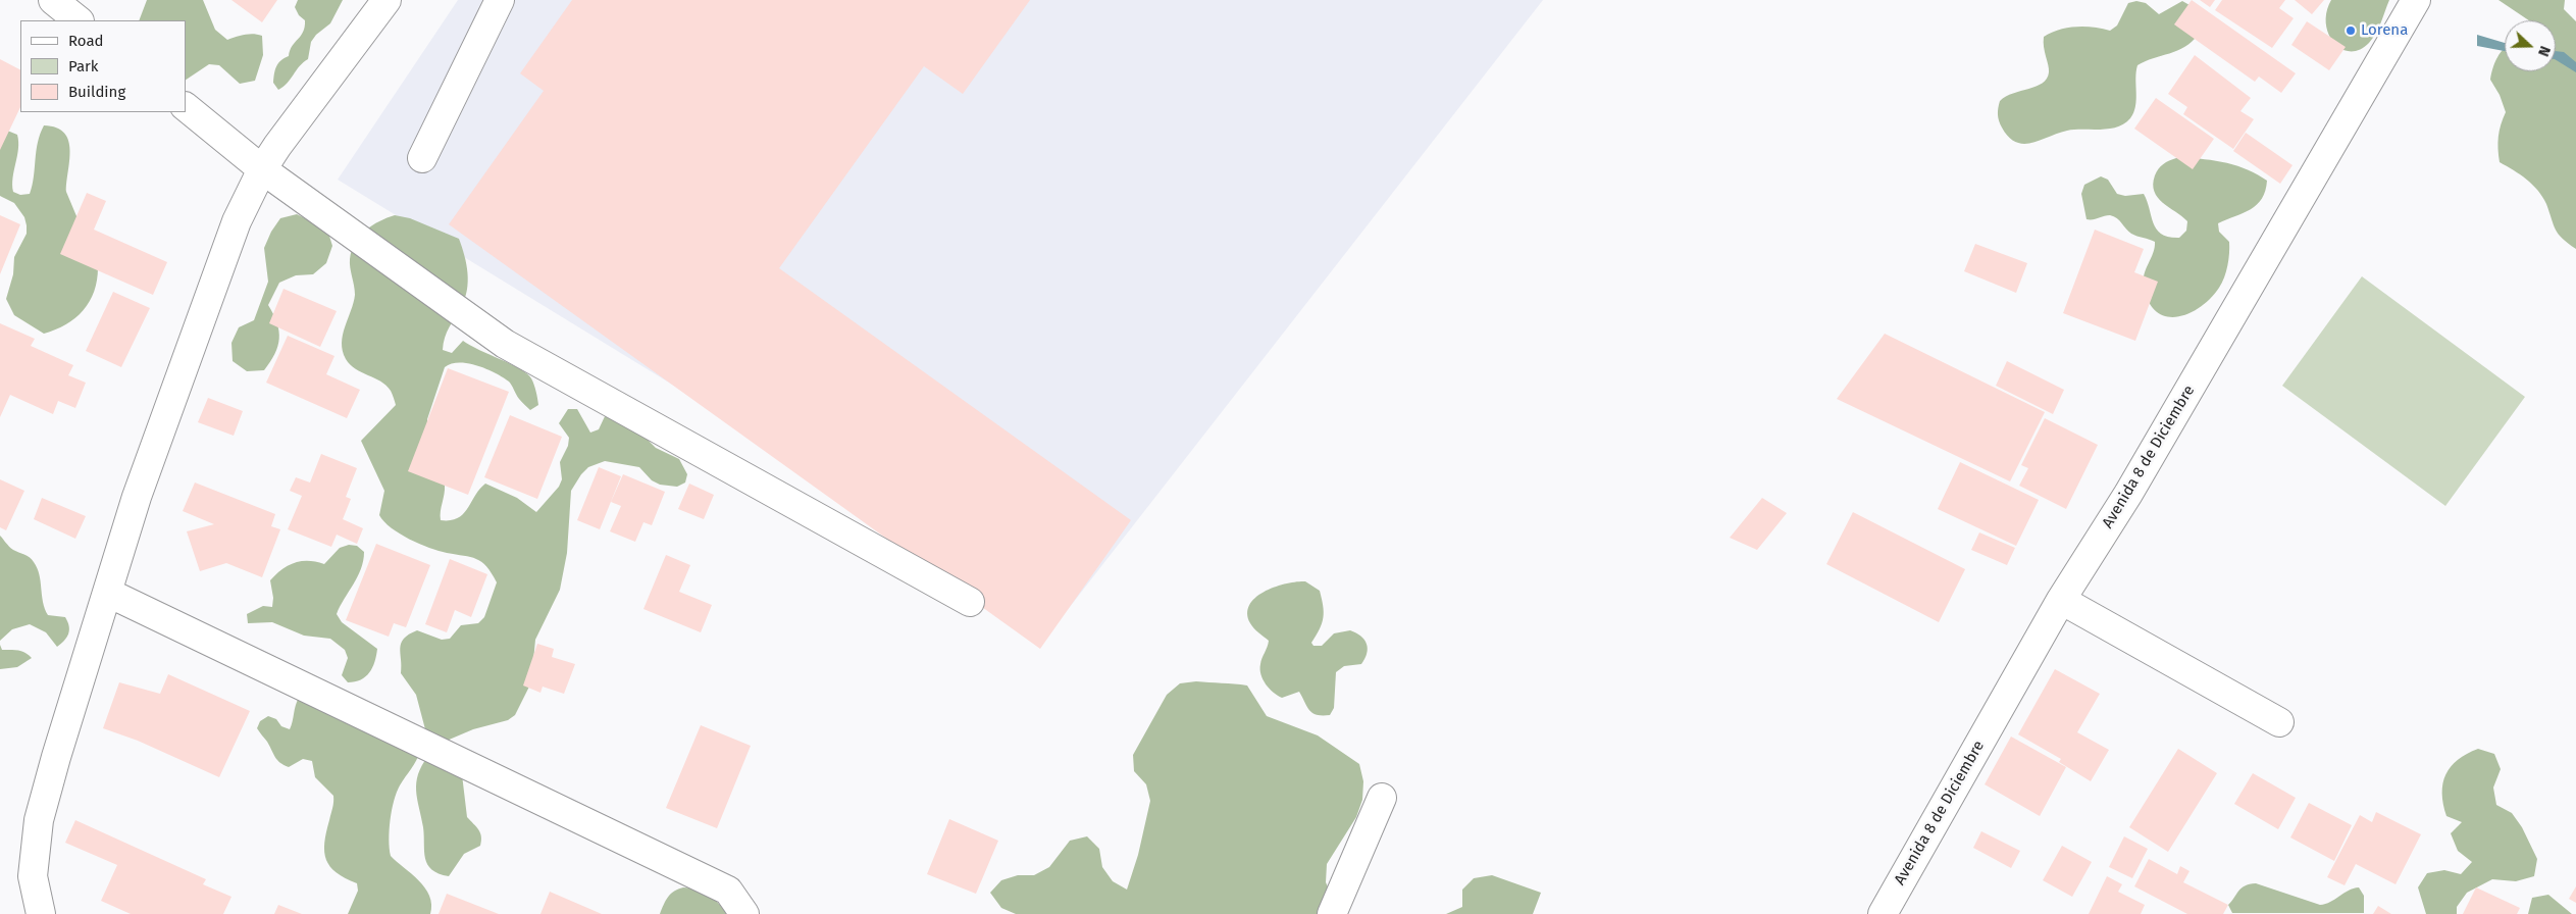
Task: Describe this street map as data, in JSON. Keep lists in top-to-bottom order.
{
  "streets": {
    "street": ["Avenida 8 de Diciembre"]
  },
  "places": ["Lorena"],
  "legend": ["Road", "Park", "Building"],
  "north": "right"
}
